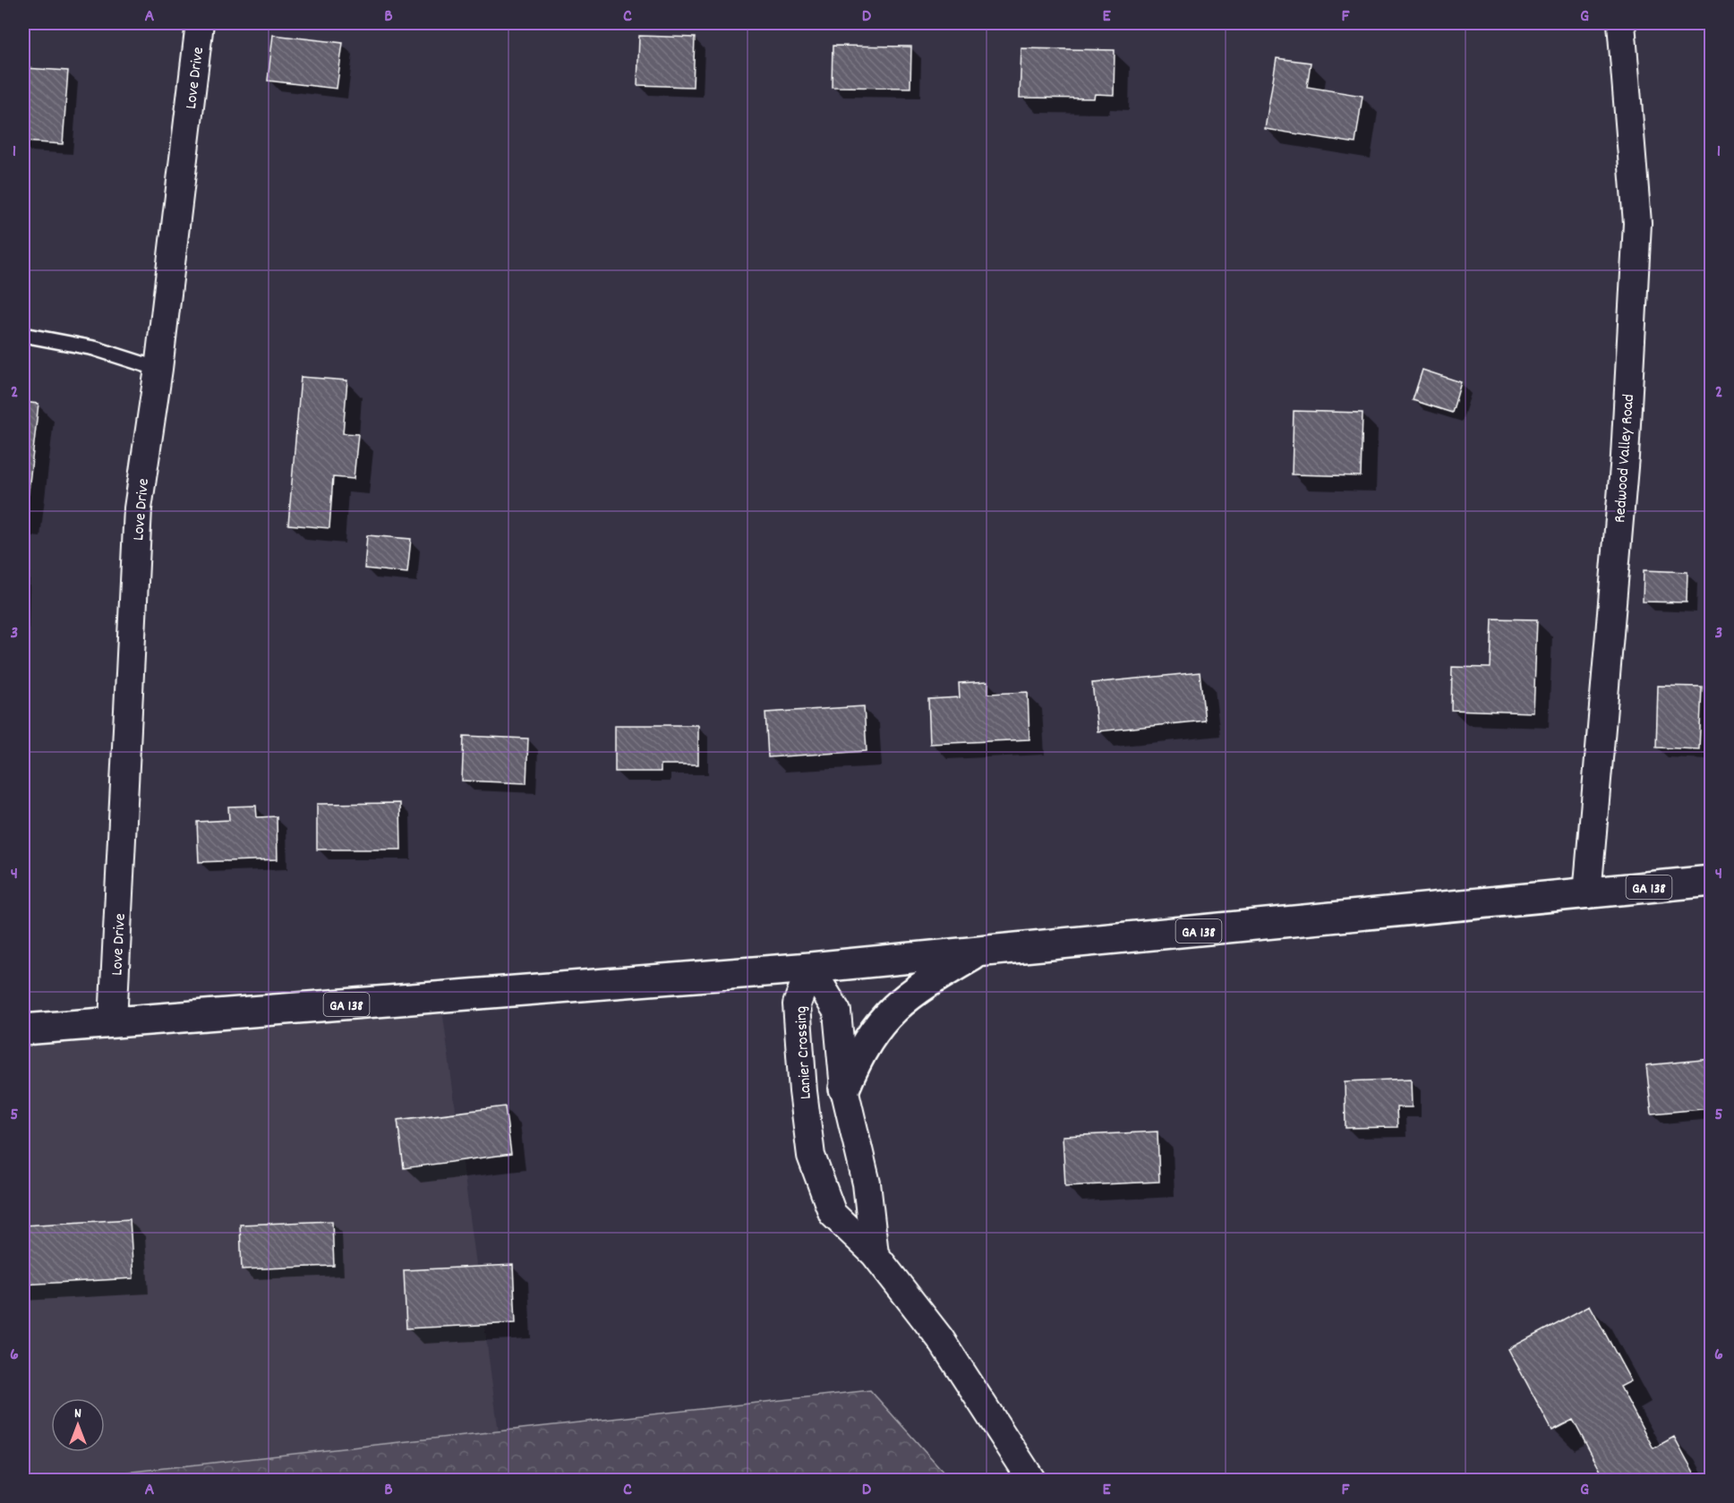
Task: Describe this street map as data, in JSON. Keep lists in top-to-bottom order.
{
  "streets": {
    "highway": ["GA 138"],
    "street": ["Love Drive", "Redwood Valley Road", "Lanier Crossing"]
  },
  "crossings": [
    ["Love Drive", "GA 138"],
    ["Redwood Valley Road", "GA 138"],
    ["GA 138", "Lanier Crossing"]
  ],
  "north": "top",
  "grid": {
    "columns": [
      "A",
      "B",
      "C",
      "D",
      "E",
      "F",
      "G"
    ],
    "rows": [
      "1",
      "2",
      "3",
      "4",
      "5",
      "6"
    ]
  }
}
